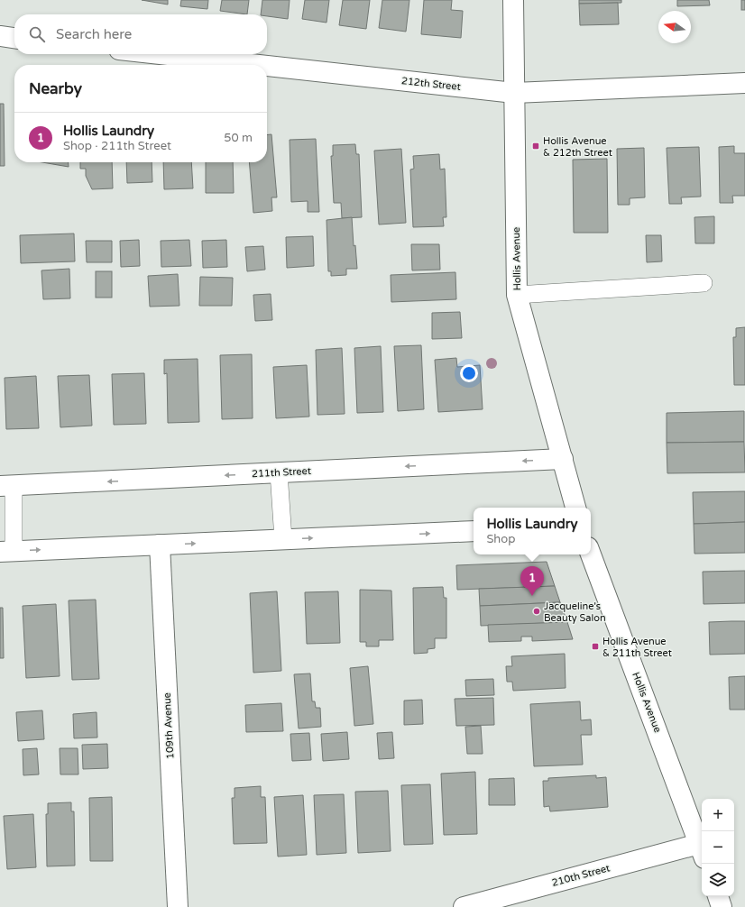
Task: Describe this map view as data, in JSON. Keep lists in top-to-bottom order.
{
  "streets": {
    "street": [
      "212th Street",
      "Hollis Avenue",
      "211th Street",
      "109th Avenue",
      "210th Street"
    ]
  },
  "crossings": [
    ["212th Street", "Hollis Avenue"],
    ["Hollis Avenue", "211th Street"],
    ["Hollis Avenue", "210th Street"]
  ],
  "places": {
    "transit": ["Hollis Avenue & 212th Street", "Hollis Avenue & 211th Street"],
    "other": ["Jacqueline's Beauty Salon"]
  },
  "north": "left",
  "page": {
    "search": "Search here",
    "heading": "Nearby",
    "list": [
      {
        "mark": "1",
        "name": "Hollis Laundry",
        "note": "Shop · 211th Street",
        "value": "50 m"
      }
    ],
    "popup": ["Hollis Laundry", "Shop"],
    "pins": "1",
    "map_buttons": ["+", "−"]
  }
}
